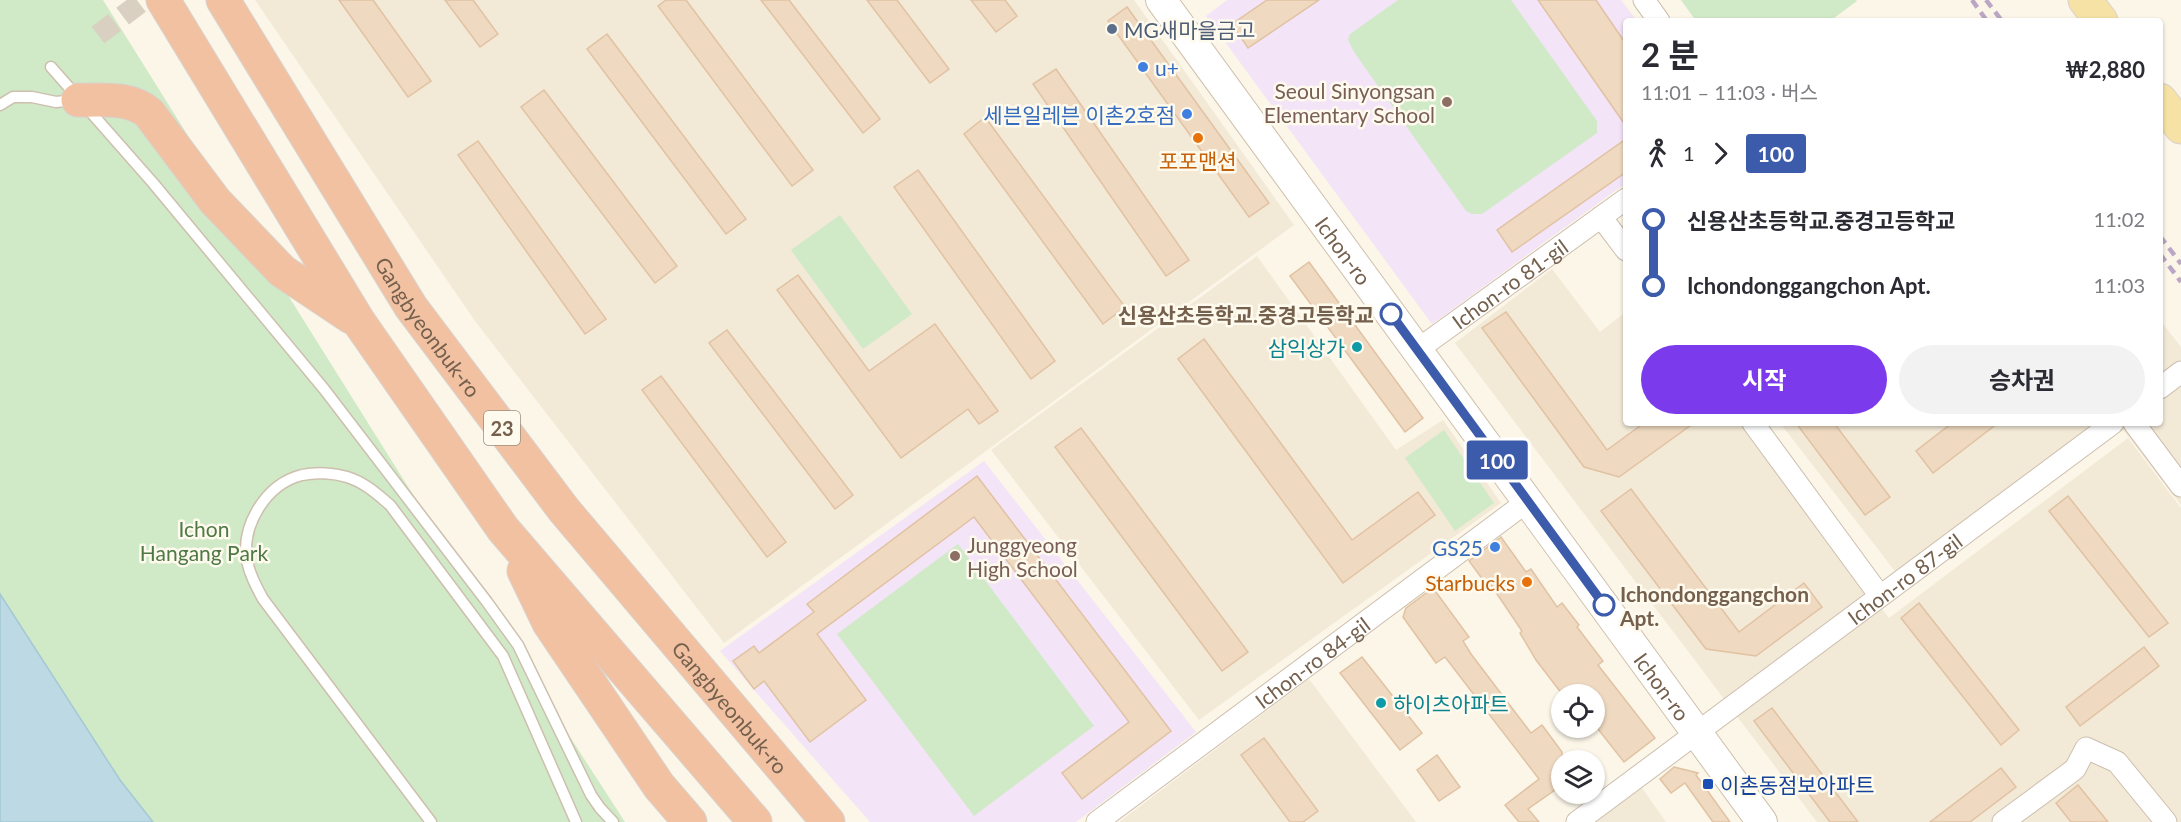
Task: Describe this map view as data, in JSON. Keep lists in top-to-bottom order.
{
  "streets": {
    "highway": ["Gangbyeonbuk-ro", "23"],
    "street": [
      "Ichon-ro",
      "Ichon-ro 81-gil",
      "Ichon-ro 87-gil",
      "Ichon-ro 84-gil"
    ]
  },
  "crossings": [
    ["Ichon-ro", "Ichon-ro 81-gil"],
    ["Ichon-ro", "Ichon-ro 87-gil"],
    ["Ichon-ro", "Ichon-ro 84-gil"]
  ],
  "parks": ["Ichon Hangang Park"],
  "places": {
    "other": [
      "MG새마을금고",
      "u+",
      "Seoul Sinyongsan Elementary School",
      "세븐일레븐 이촌2호점",
      "포포맨션",
      "신용산초등학교.중경고등학교",
      "삼익상가",
      "GS25",
      "Junggyeong High School",
      "Starbucks",
      "Ichondonggangchon Apt.",
      "하이츠아파트"
    ],
    "transit": ["이촌동점보아파트"]
  },
  "lines": ["bus line 100"],
  "page": {
    "on_map": "100",
    "heading": ["2 분", "11:01 – 11:03 · 버스", "₩2,880"],
    "legs": ["1", "100"],
    "list": [
      {
        "name": "신용산초등학교.중경고등학교",
        "value": "11:02"
      },
      {
        "name": "Ichondonggangchon Apt.",
        "value": "11:03"
      }
    ],
    "buttons": ["시작", "승차권"]
  }
}
